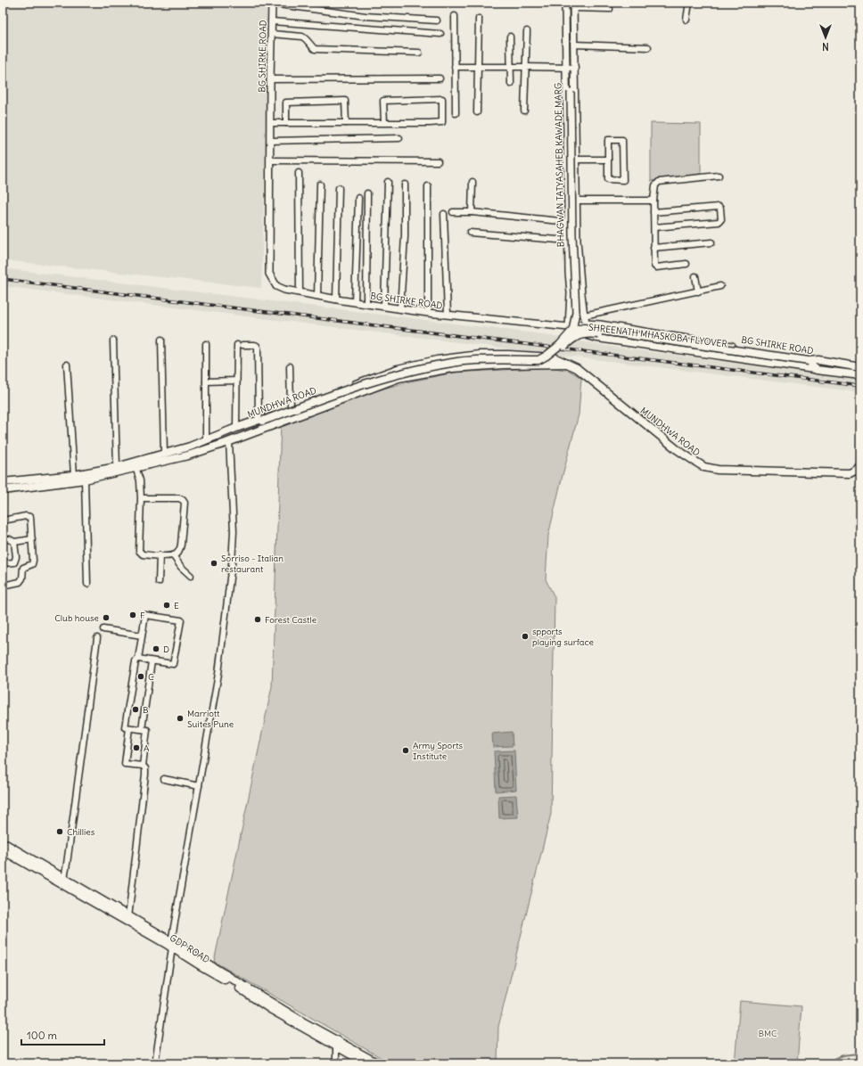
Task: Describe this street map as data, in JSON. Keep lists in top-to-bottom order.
{
  "streets": {
    "main road": ["SHREENATH MHASKOBA FLYOVER", "MUNDHWA ROAD", "GDP ROAD"],
    "street": ["BG SHIRKE ROAD", "BHAGWAN TATYASAHEB KAWADE MARG"]
  },
  "crossings": [
    ["BG SHIRKE ROAD", "BHAGWAN TATYASAHEB KAWADE MARG"],
    ["BG SHIRKE ROAD", "SHREENATH MHASKOBA FLYOVER"],
    ["BHAGWAN TATYASAHEB KAWADE MARG", "SHREENATH MHASKOBA FLYOVER"],
    ["SHREENATH MHASKOBA FLYOVER", "MUNDHWA ROAD"]
  ],
  "parks": ["BMC"],
  "places": [
    "Sorriso - Italian restaurant",
    "E",
    "F",
    "Club house",
    "Forest Castle",
    "spports playing surface",
    "D",
    "C",
    "B",
    "Marriott Suites Pune",
    "A",
    "Army Sports Institute",
    "Chillies"
  ],
  "scale_bar": "100 m",
  "north": "bottom"
}
